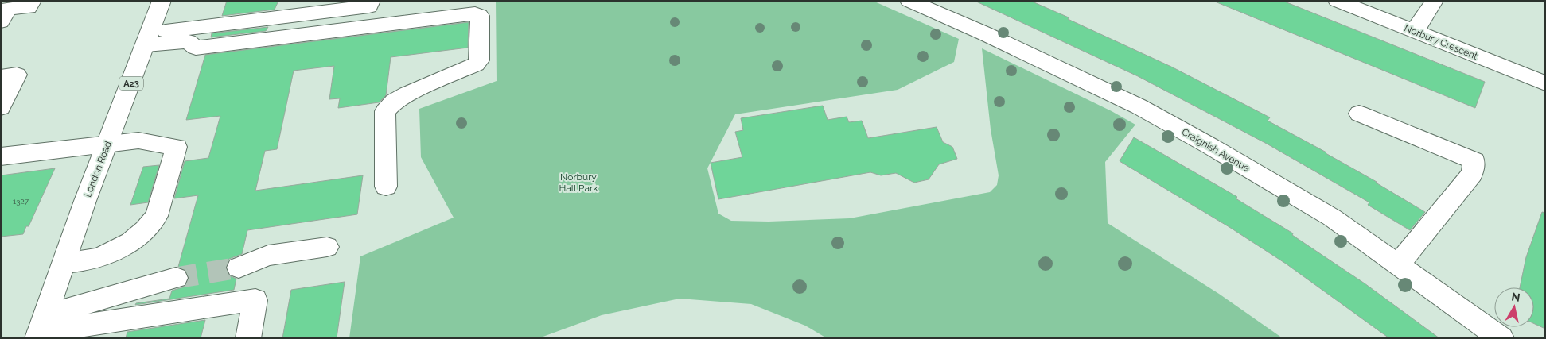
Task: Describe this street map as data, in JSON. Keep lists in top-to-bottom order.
{
  "streets": {
    "main road": [
      "Norbury Crescent",
      "A23",
      "Craignish Avenue",
      "London Road"
    ]
  },
  "parks": ["Norbury Hall Park"],
  "house_numbers": ["1327"],
  "north": "top"
}
